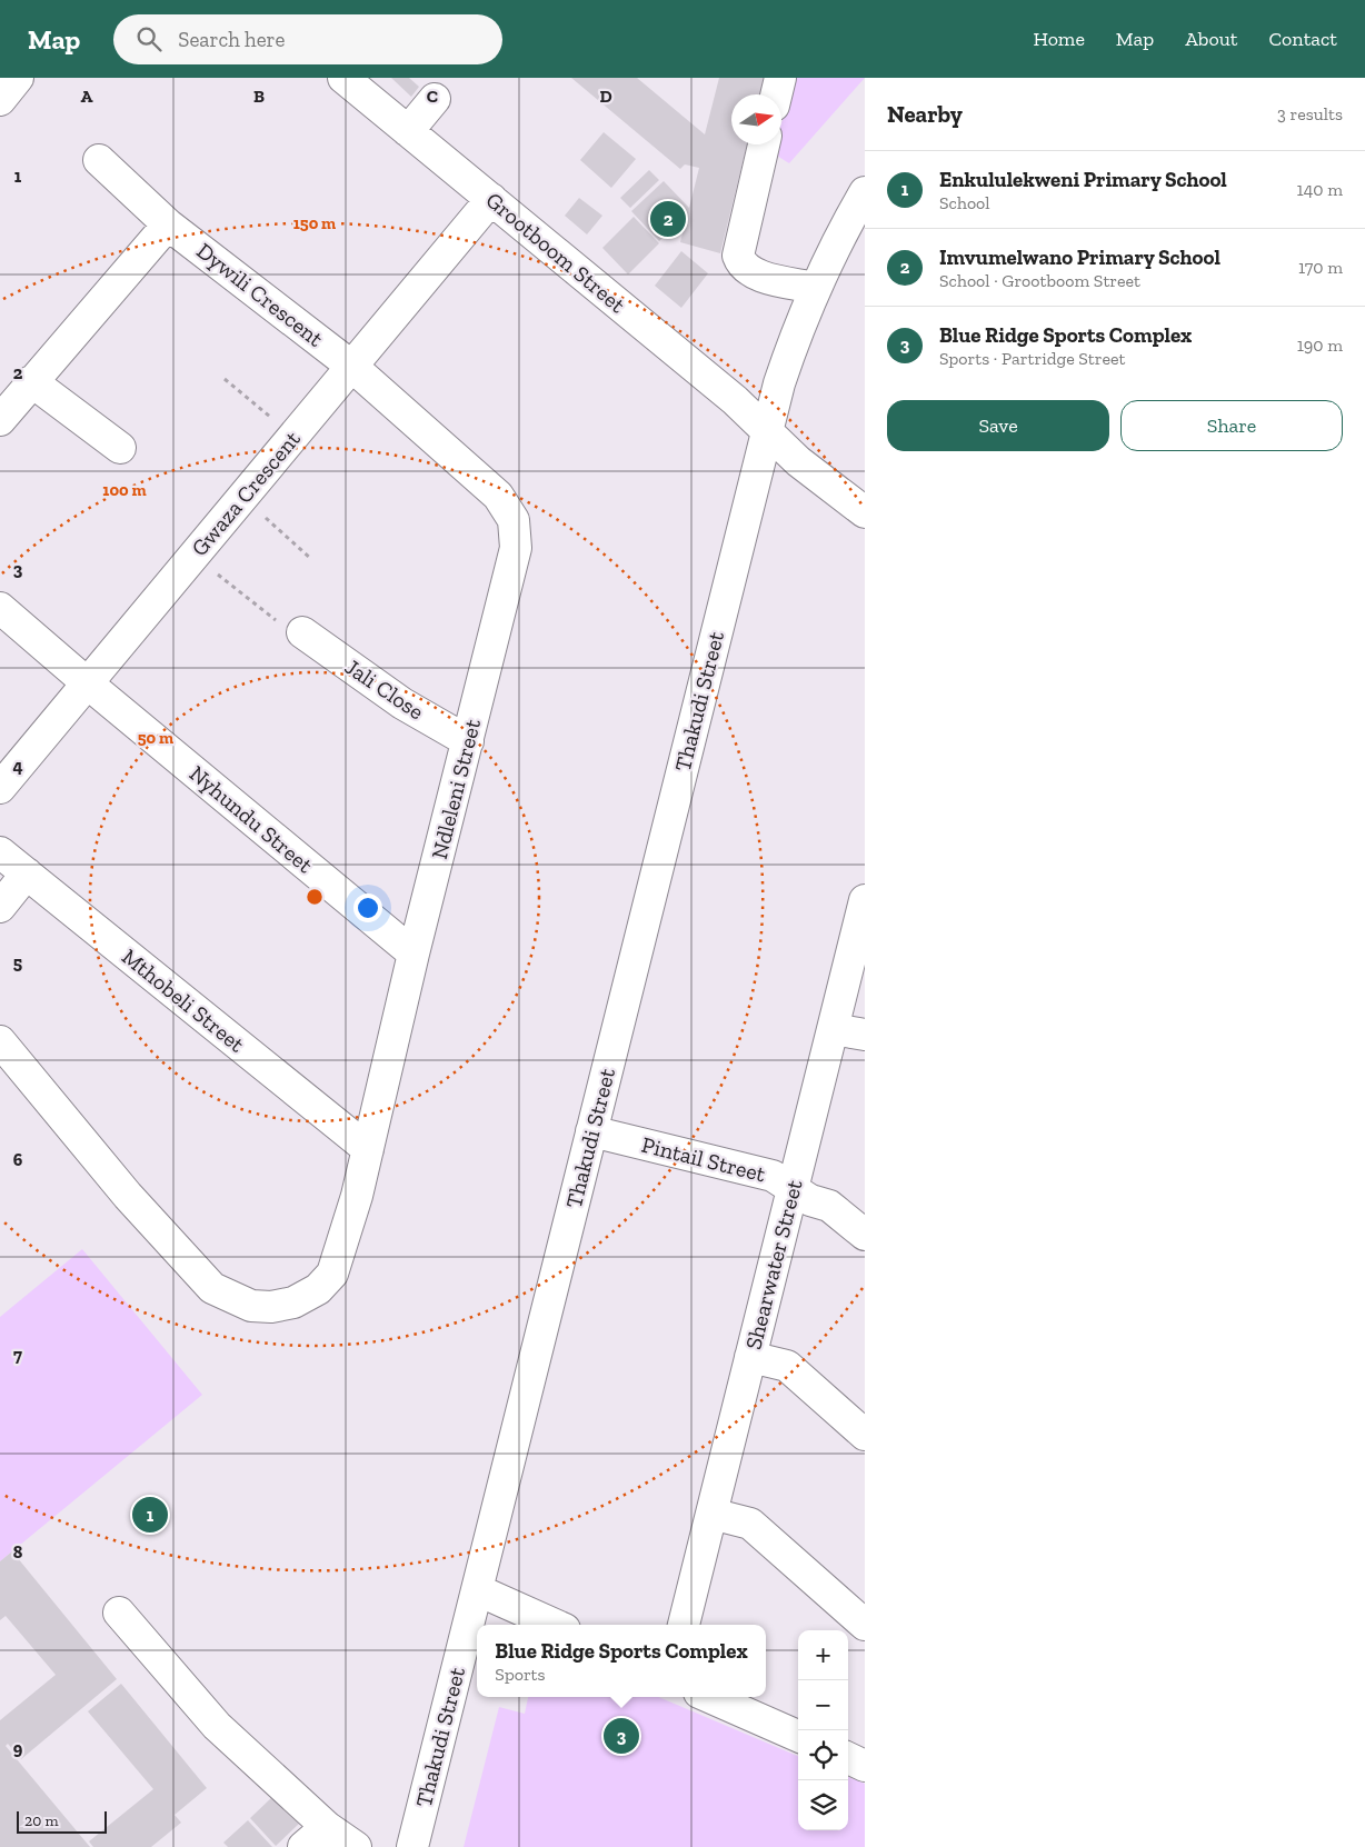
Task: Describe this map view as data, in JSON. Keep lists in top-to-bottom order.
{
  "streets": {
    "street": [
      "Grootboom Street",
      "Dywili Crescent",
      "Gwaza Crescent",
      "Jali Close",
      "Thakudi Street",
      "Ndleleni Street",
      "Nyhundu Street",
      "Mthobeli Street",
      "Pintail Street",
      "Shearwater Street"
    ]
  },
  "crossings": [
    ["Grootboom Street", "Gwaza Crescent"],
    ["Grootboom Street", "Thakudi Street"],
    ["Dywili Crescent", "Gwaza Crescent"],
    ["Dywili Crescent", "Ndleleni Street"],
    ["Gwaza Crescent", "Ndleleni Street"],
    ["Gwaza Crescent", "Nyhundu Street"],
    ["Jali Close", "Ndleleni Street"],
    ["Thakudi Street", "Pintail Street"],
    ["Ndleleni Street", "Nyhundu Street"],
    ["Ndleleni Street", "Mthobeli Street"],
    ["Pintail Street", "Shearwater Street"]
  ],
  "scale_bar": "20 m",
  "north": "right",
  "page": {
    "header": "Map",
    "search": "Search here",
    "nav": [
      "Home",
      "Map",
      "About",
      "Contact"
    ],
    "heading": ["Nearby", "3 results"],
    "list": [
      {
        "mark": "1",
        "name": "Enkululekweni Primary School",
        "note": "School",
        "value": "140 m"
      },
      {
        "mark": "2",
        "name": "Imvumelwano Primary School",
        "note": "School · Grootboom Street",
        "value": "170 m"
      },
      {
        "mark": "3",
        "name": "Blue Ridge Sports Complex",
        "note": "Sports · Partridge Street",
        "value": "190 m"
      }
    ],
    "pins": ["2", "1", "3"],
    "buttons": ["Save", "Share"],
    "popup": ["Blue Ridge Sports Complex", "Sports"],
    "map_buttons": ["+", "−"],
    "scale": "20 m"
  },
  "grid": {
    "columns": [
      "A",
      "B",
      "C",
      "D"
    ],
    "rows": [
      "1",
      "2",
      "3",
      "4",
      "5",
      "6",
      "7",
      "8",
      "9"
    ]
  },
  "rings": ["150 m", "100 m", "50 m"]
}
